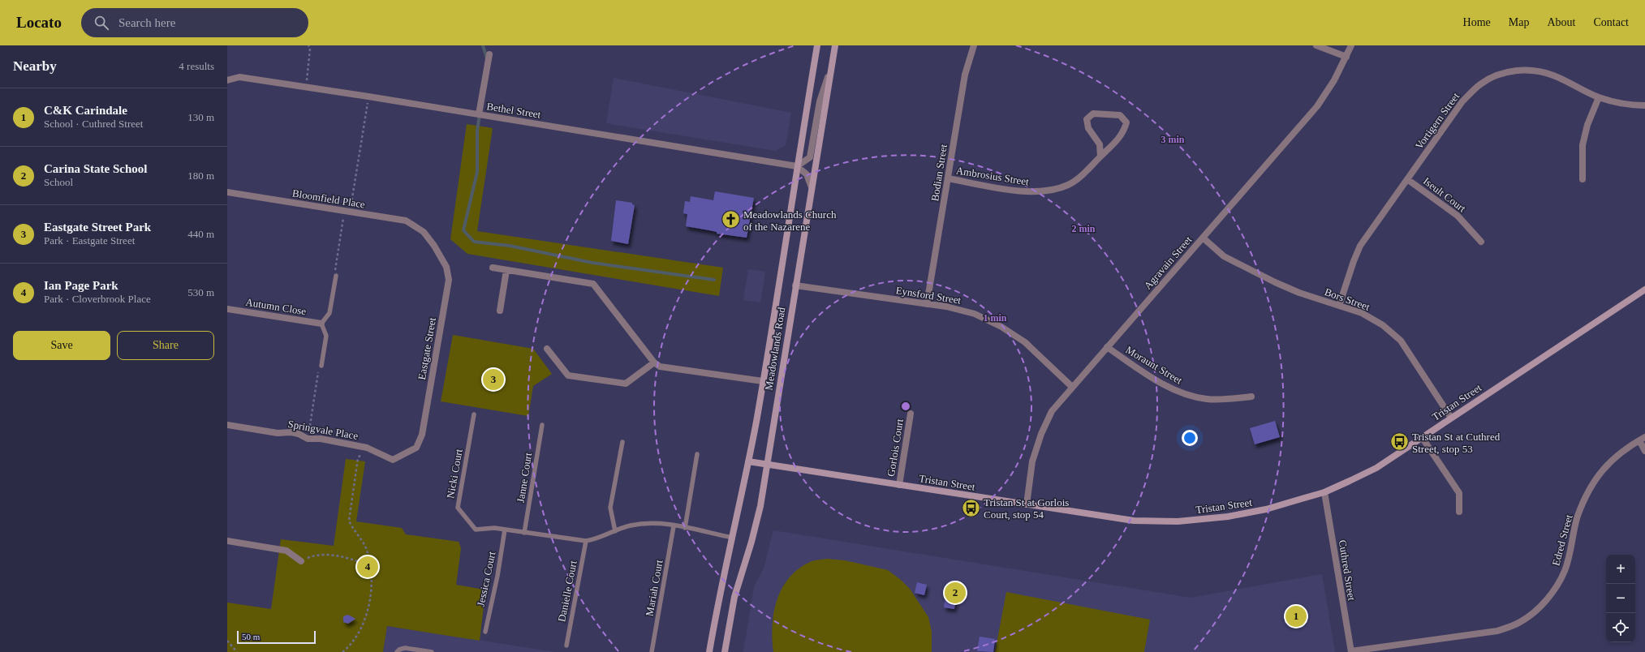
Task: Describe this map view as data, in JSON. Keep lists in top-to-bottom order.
{
  "streets": {
    "main road": ["Meadowlands Road", "Tristan Street"],
    "street": [
      "Bethel Street",
      "Vortigern Street",
      "Bodian Street",
      "Ambrosius Street",
      "Iseult Court",
      "Bloomfield Place",
      "Agravain Street",
      "Eynsford Street",
      "Bors Street",
      "Autumn Close",
      "Eastgate Street",
      "Moraunt Street",
      "Springvale Place",
      "Gorlois Court",
      "Edred Street",
      "Cuthred Street"
    ],
    "lane": [
      "Nicki Court",
      "Janne Court",
      "Jessica Court",
      "Mariah Court",
      "Danielle Court"
    ]
  },
  "crossings": [
    ["Bethel Street", "Meadowlands Road"],
    ["Vortigern Street", "Iseult Court"],
    ["Vortigern Street", "Bors Street"],
    ["Bodian Street", "Ambrosius Street"],
    ["Bodian Street", "Eynsford Street"],
    ["Bloomfield Place", "Eastgate Street"],
    ["Agravain Street", "Eynsford Street"],
    ["Agravain Street", "Bors Street"],
    ["Agravain Street", "Moraunt Street"],
    ["Agravain Street", "Tristan Street"],
    ["Eynsford Street", "Meadowlands Road"],
    ["Bors Street", "Tristan Street"],
    ["Eastgate Street", "Springvale Place"],
    ["Meadowlands Road", "Tristan Street"],
    ["Tristan Street", "Gorlois Court"],
    ["Tristan Street", "Cuthred Street"],
    ["Nicki Court", "Jessica Court"],
    ["Edred Street", "Cuthred Street"]
  ],
  "places": {
    "church": ["Meadowlands Church of the Nazarene"],
    "bus stop": ["Tristan St at Cuthred Street, stop 53", "Tristan St at Gorlois Court, stop 54"]
  },
  "scale_bar": "50 m",
  "page": {
    "header": "Locato",
    "search": "Search here",
    "nav": [
      "Home",
      "Map",
      "About",
      "Contact"
    ],
    "heading": ["Nearby", "4 results"],
    "list": [
      {
        "mark": "1",
        "name": "C&K Carindale",
        "note": "School · Cuthred Street",
        "value": "130 m"
      },
      {
        "mark": "2",
        "name": "Carina State School",
        "note": "School",
        "value": "180 m"
      },
      {
        "mark": "3",
        "name": "Eastgate Street Park",
        "note": "Park · Eastgate Street",
        "value": "440 m"
      },
      {
        "mark": "4",
        "name": "Ian Page Park",
        "note": "Park · Cloverbrook Place",
        "value": "530 m"
      }
    ],
    "buttons": ["Save", "Share"],
    "pins": [
      "3",
      "4",
      "2",
      "1"
    ],
    "map_buttons": ["+", "−"],
    "scale": "50 m"
  },
  "rings": ["3 min", "2 min", "1 min"]
}
